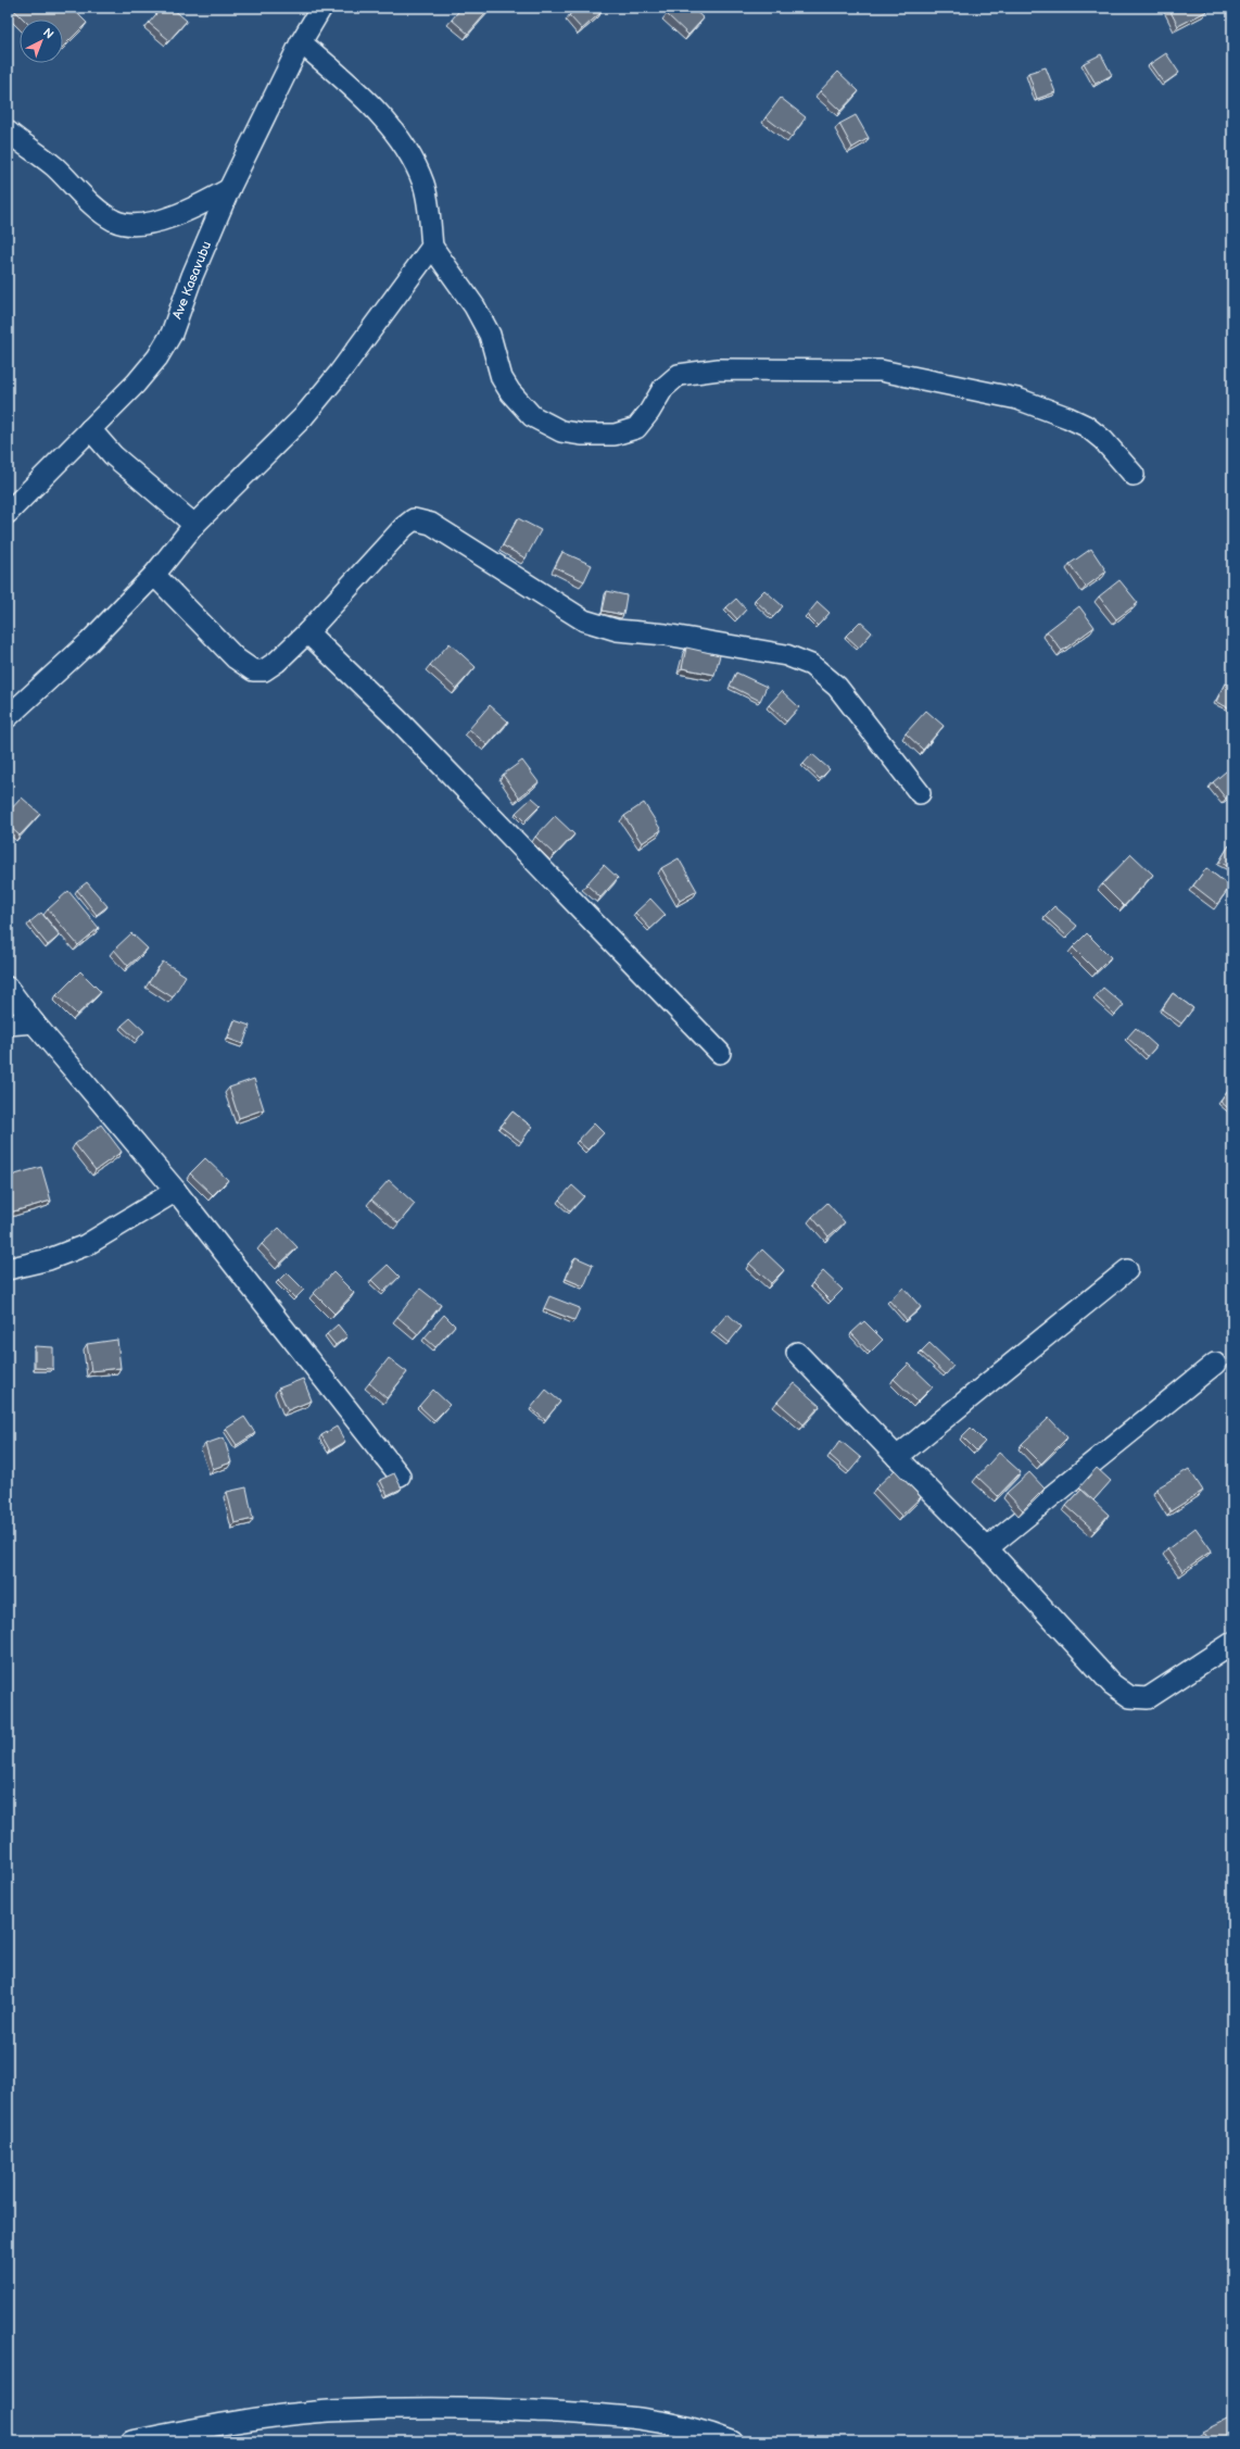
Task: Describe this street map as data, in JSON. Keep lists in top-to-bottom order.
{
  "streets": {
    "street": ["Ave Kasavubu"]
  },
  "north": "top right"
}
